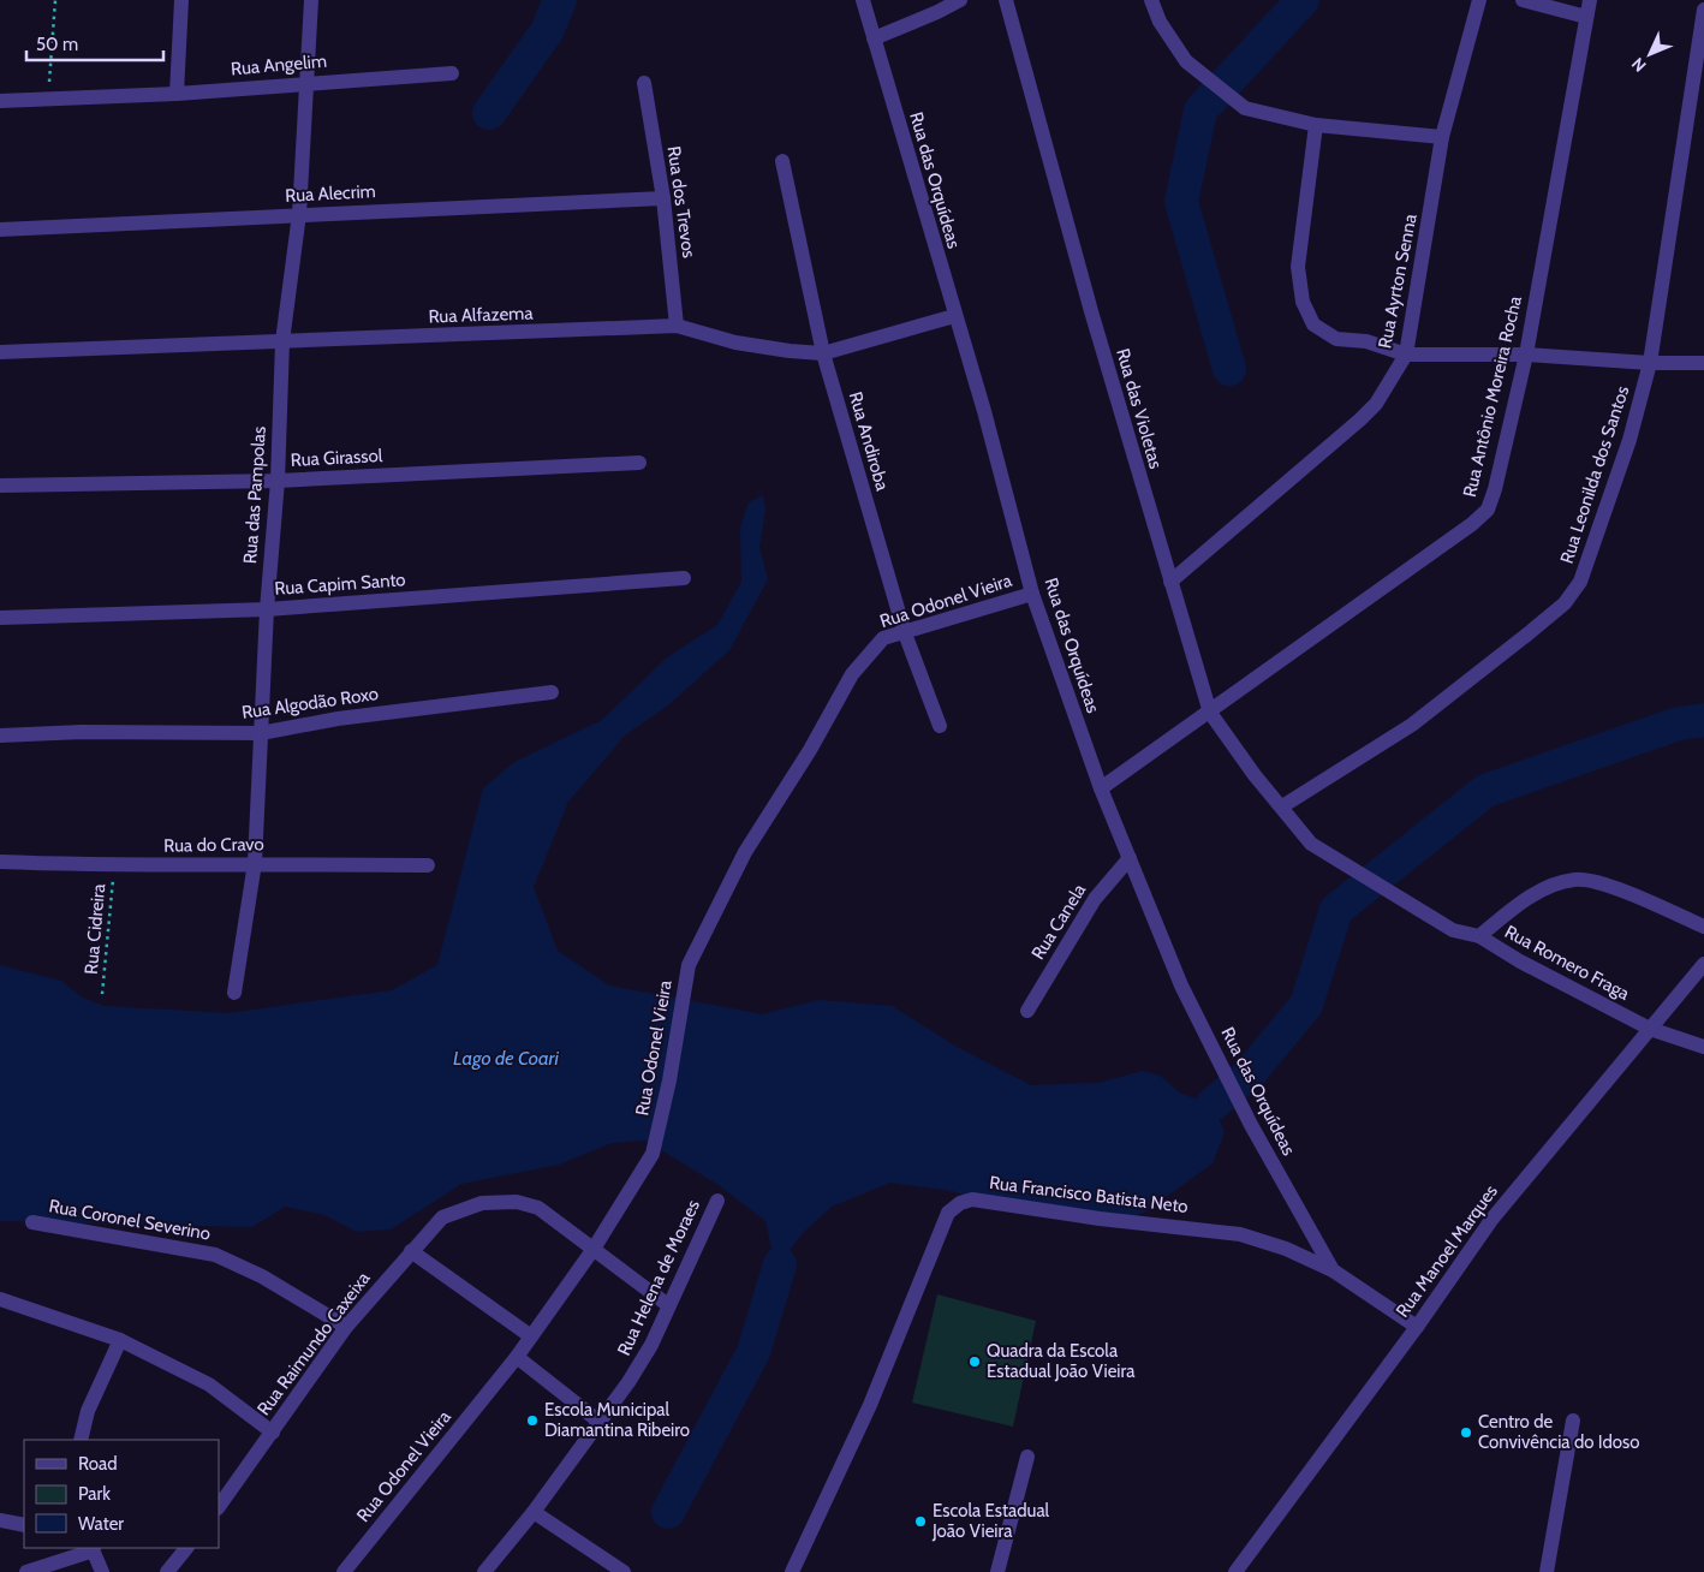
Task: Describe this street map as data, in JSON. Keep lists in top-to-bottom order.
{
  "streets": {
    "street": [
      "Rua Angelim",
      "Rua das Orquídeas",
      "Rua Alecrim",
      "Rua dos Trevos",
      "Rua Ayrton Senna",
      "Rua Alfazema",
      "Rua Antônio Moreira Rocha",
      "Rua das Violetas",
      "Rua Andiroba",
      "Rua Girassol",
      "Rua Leonilda dos Santos",
      "Rua das Pampolas",
      "Rua Capim Santo",
      "Rua Odonel Vieira",
      "Rua Algodão Roxo",
      "Rua do Cravo",
      "Rua Canela",
      "Rua Romero Fraga",
      "Rua Francisco Batista Neto",
      "Rua Coronel Severino",
      "Rua Manoel Marques",
      "Rua Helena de Moraes",
      "Rua Raimundo Caxeixa"
    ],
    "path": ["Rua Cidreira"]
  },
  "crossings": [
    ["Rua Angelim", "Rua das Pampolas"],
    ["Rua das Orquídeas", "Rua Alfazema"],
    ["Rua das Orquídeas", "Rua Antônio Moreira Rocha"],
    ["Rua das Orquídeas", "Rua Odonel Vieira"],
    ["Rua das Orquídeas", "Rua Canela"],
    ["Rua das Orquídeas", "Rua Francisco Batista Neto"],
    ["Rua Alecrim", "Rua dos Trevos"],
    ["Rua Alecrim", "Rua das Pampolas"],
    ["Rua dos Trevos", "Rua Alfazema"],
    ["Rua Ayrton Senna", "Rua das Violetas"],
    ["Rua Alfazema", "Rua Andiroba"],
    ["Rua Alfazema", "Rua das Pampolas"],
    ["Rua Antônio Moreira Rocha", "Rua das Violetas"],
    ["Rua das Violetas", "Rua Leonilda dos Santos"],
    ["Rua das Violetas", "Rua Romero Fraga"],
    ["Rua Andiroba", "Rua Odonel Vieira"],
    ["Rua Girassol", "Rua das Pampolas"],
    ["Rua das Pampolas", "Rua Capim Santo"],
    ["Rua das Pampolas", "Rua Algodão Roxo"],
    ["Rua das Pampolas", "Rua do Cravo"],
    ["Rua Odonel Vieira", "Rua Raimundo Caxeixa"],
    ["Rua do Cravo", "Rua Cidreira"],
    ["Rua Romero Fraga", "Rua Manoel Marques"],
    ["Rua Francisco Batista Neto", "Rua Manoel Marques"],
    ["Rua Coronel Severino", "Rua Raimundo Caxeixa"],
    ["Rua Helena de Moraes", "Rua Raimundo Caxeixa"]
  ],
  "water": ["Lago de Coari"],
  "places": [
    "Quadra da Escola Estadual João Vieira",
    "Escola Municipal Diamantina Ribeiro",
    "Centro de Convivência do Idoso",
    "Escola Estadual João Vieira"
  ],
  "legend": ["Road", "Park", "Water"],
  "scale_bar": "50 m",
  "north": "bottom left"
}
